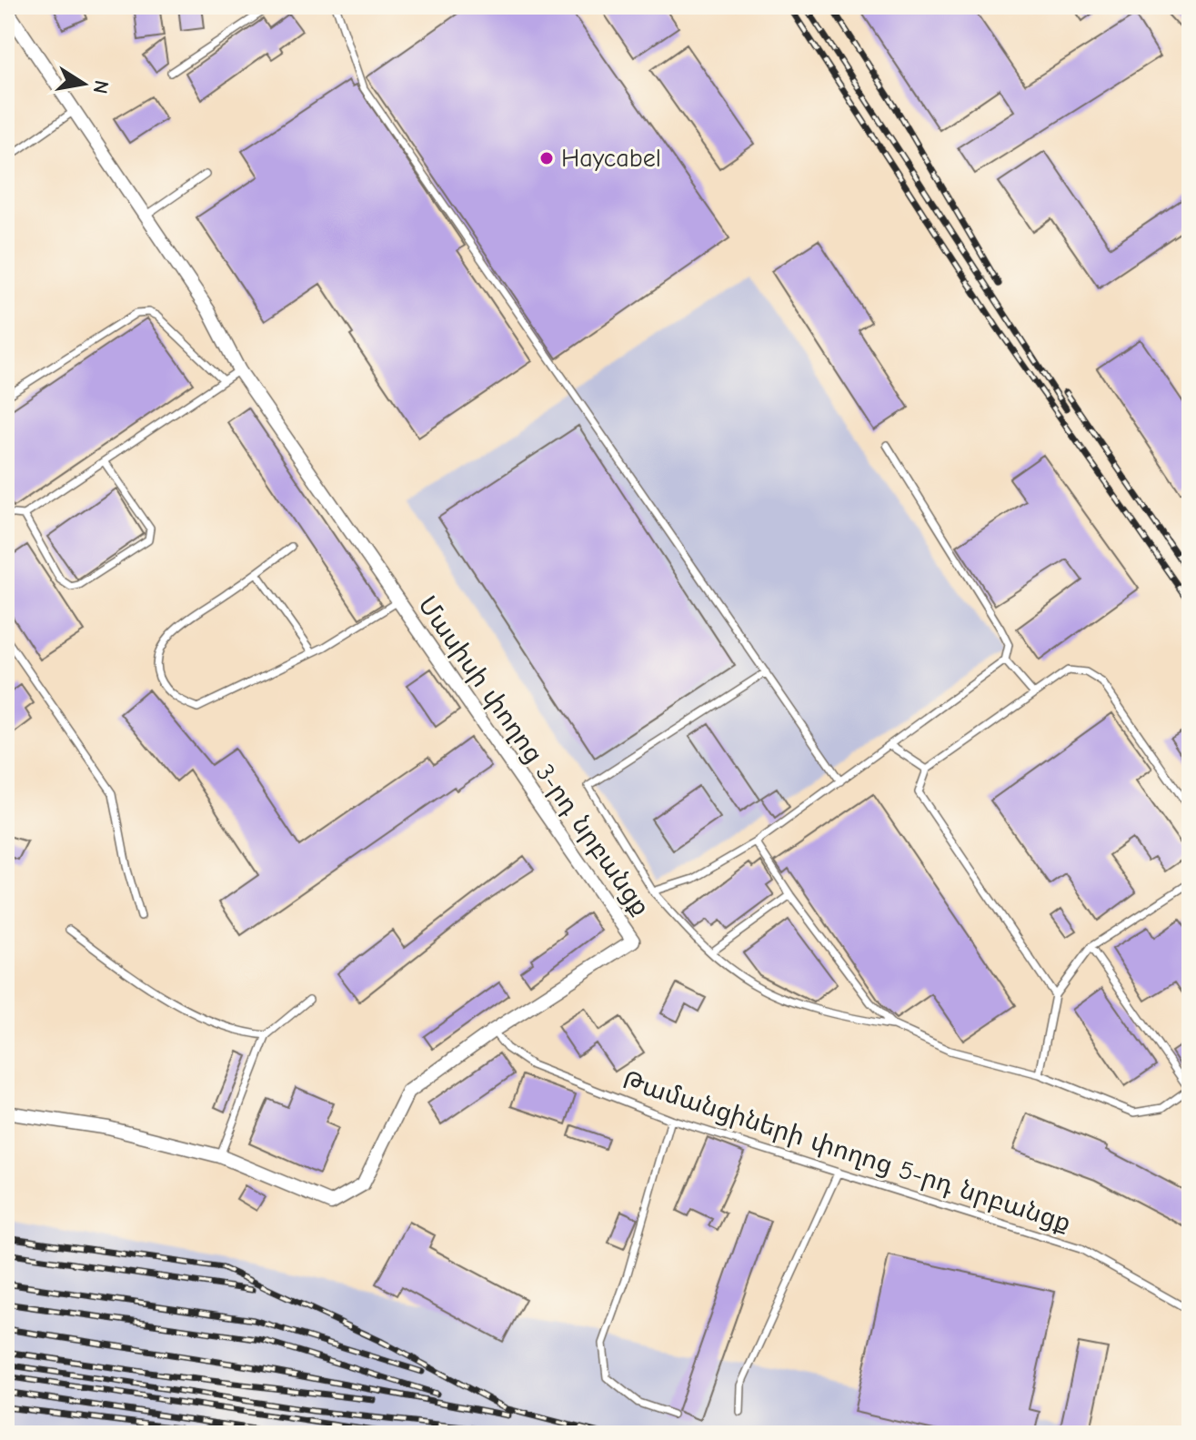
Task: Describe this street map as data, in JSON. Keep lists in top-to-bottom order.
{
  "streets": {
    "street": ["Մասիսի փողոց 3-րդ նրբանցք"],
    "lane": ["Թամանցիների փողոց 5-րդ նրբանցք"]
  },
  "crossings": [
    ["Մասիսի փողոց 3-րդ նրբանցք", "Թամանցիների փողոց 5-րդ նրբանցք"]
  ],
  "places": ["Haycabel"],
  "north": "right"
}
